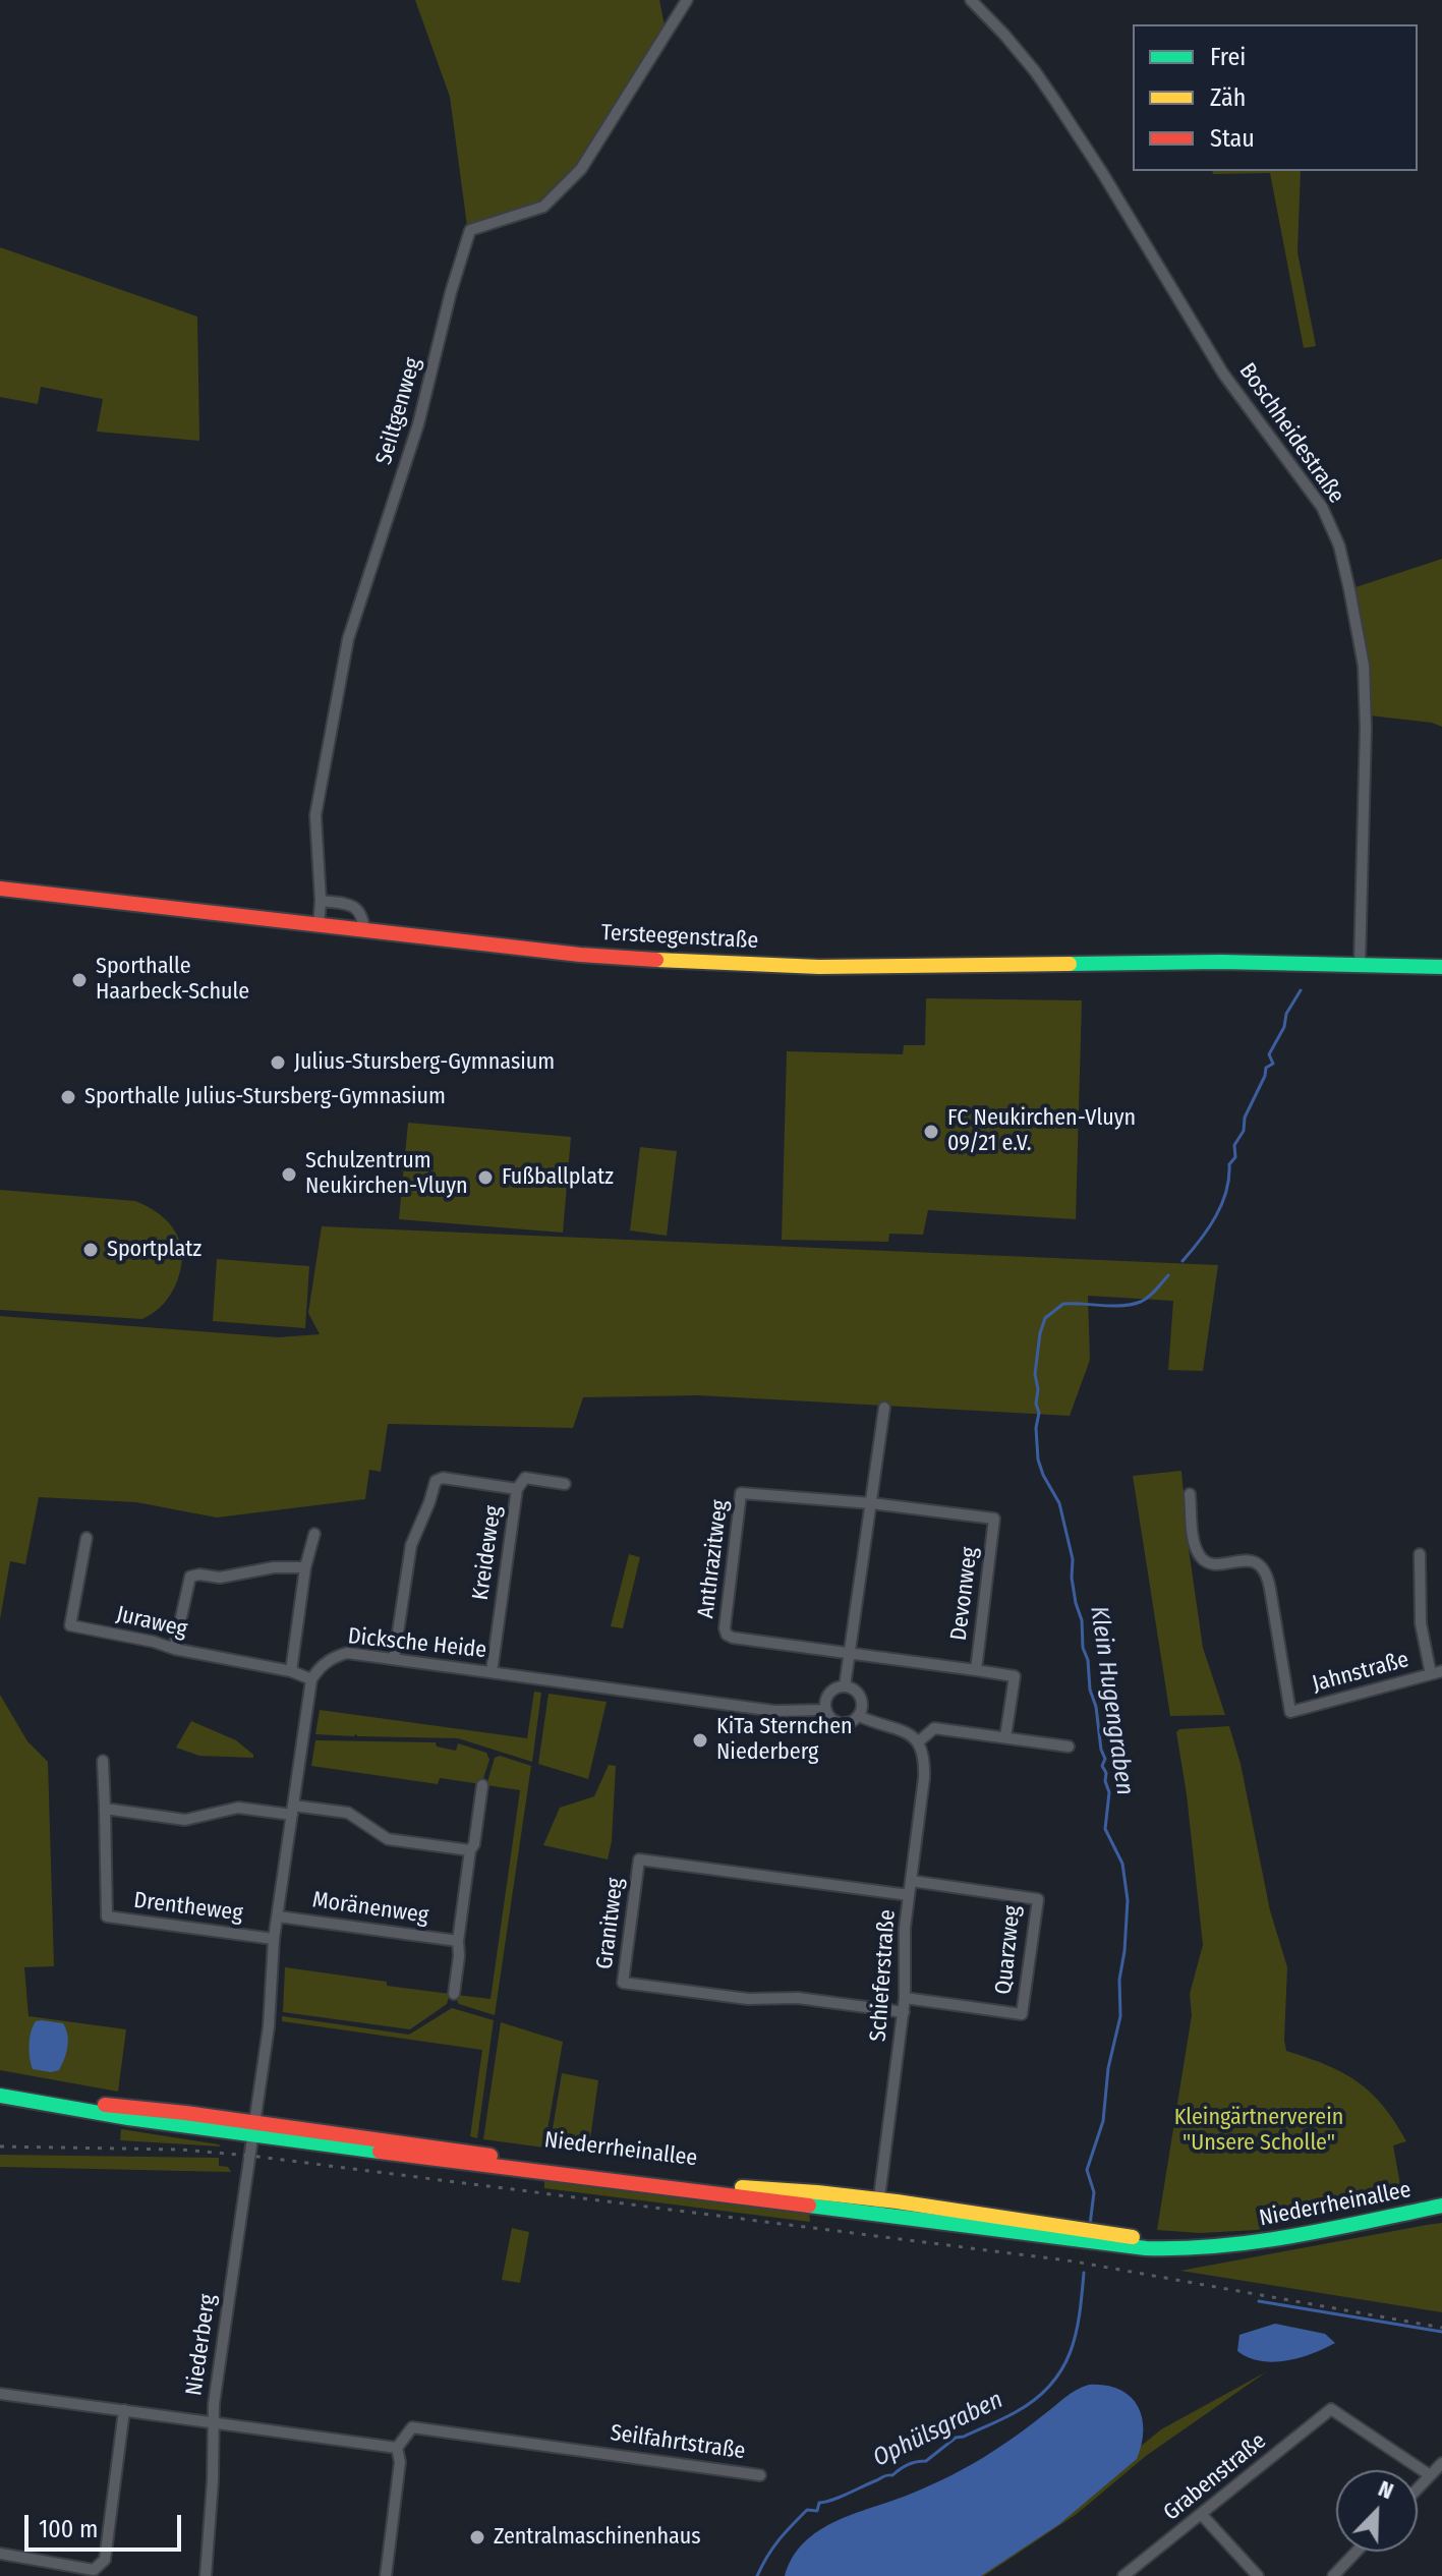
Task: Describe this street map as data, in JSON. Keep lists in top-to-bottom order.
{
  "streets": {
    "main road": ["Tersteegenstraße", "Niederrheinallee"],
    "street": [
      "Seiltgenweg",
      "Boschheidestraße",
      "Kreideweg",
      "Anthrazitweg",
      "Devonweg",
      "Juraweg",
      "Dicksche Heide",
      "Jahnstraße",
      "Drentheweg",
      "Moränenweg",
      "Granitweg",
      "Quarzweg",
      "Schieferstraße",
      "Niederberg",
      "Seilfahrtstraße",
      "Grabenstraße"
    ]
  },
  "crossings": [
    ["Seiltgenweg", "Tersteegenstraße"],
    ["Boschheidestraße", "Tersteegenstraße"],
    ["Kreideweg", "Dicksche Heide"],
    ["Anthrazitweg", "Devonweg"],
    ["Juraweg", "Dicksche Heide"],
    ["Granitweg", "Schieferstraße"],
    ["Quarzweg", "Schieferstraße"],
    ["Schieferstraße", "Niederrheinallee"],
    ["Niederrheinallee", "Niederberg"]
  ],
  "water": ["Klein Hugengraben", "Ophülsgraben"],
  "parks": ["Kleingärtnerverein \"Unsere Scholle\""],
  "places": [
    "Sporthalle Haarbeck-Schule",
    "Julius-Stursberg-Gymnasium",
    "Sporthalle Julius-Stursberg-Gymnasium",
    "FC Neukirchen-Vluyn 09/21 e.V.",
    "Schulzentrum Neukirchen-Vluyn",
    "Fußballplatz",
    "Sportplatz",
    "KiTa Sternchen Niederberg",
    "Zentralmaschinenhaus"
  ],
  "legend": ["Frei", "Zäh", "Stau"],
  "scale_bar": "100 m",
  "north": "top right"
}
